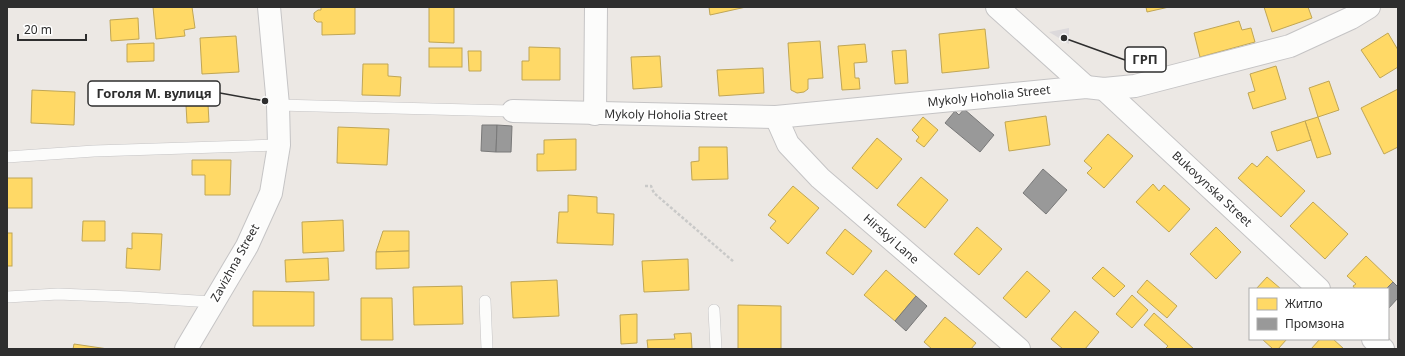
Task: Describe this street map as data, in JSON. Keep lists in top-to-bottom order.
{
  "streets": {
    "street": [
      "Mykoly Hoholia Street",
      "Bukovynska Street",
      "Hirskyi Lane",
      "Zavizhna Street"
    ]
  },
  "crossings": [
    ["Mykoly Hoholia Street", "Bukovynska Street"],
    ["Mykoly Hoholia Street", "Hirskyi Lane"],
    ["Mykoly Hoholia Street", "Zavizhna Street"]
  ],
  "places": ["ГРП", "Гоголя М. вулиця"],
  "legend": ["Житло", "Промзона"],
  "scale_bar": "20 m"
}
